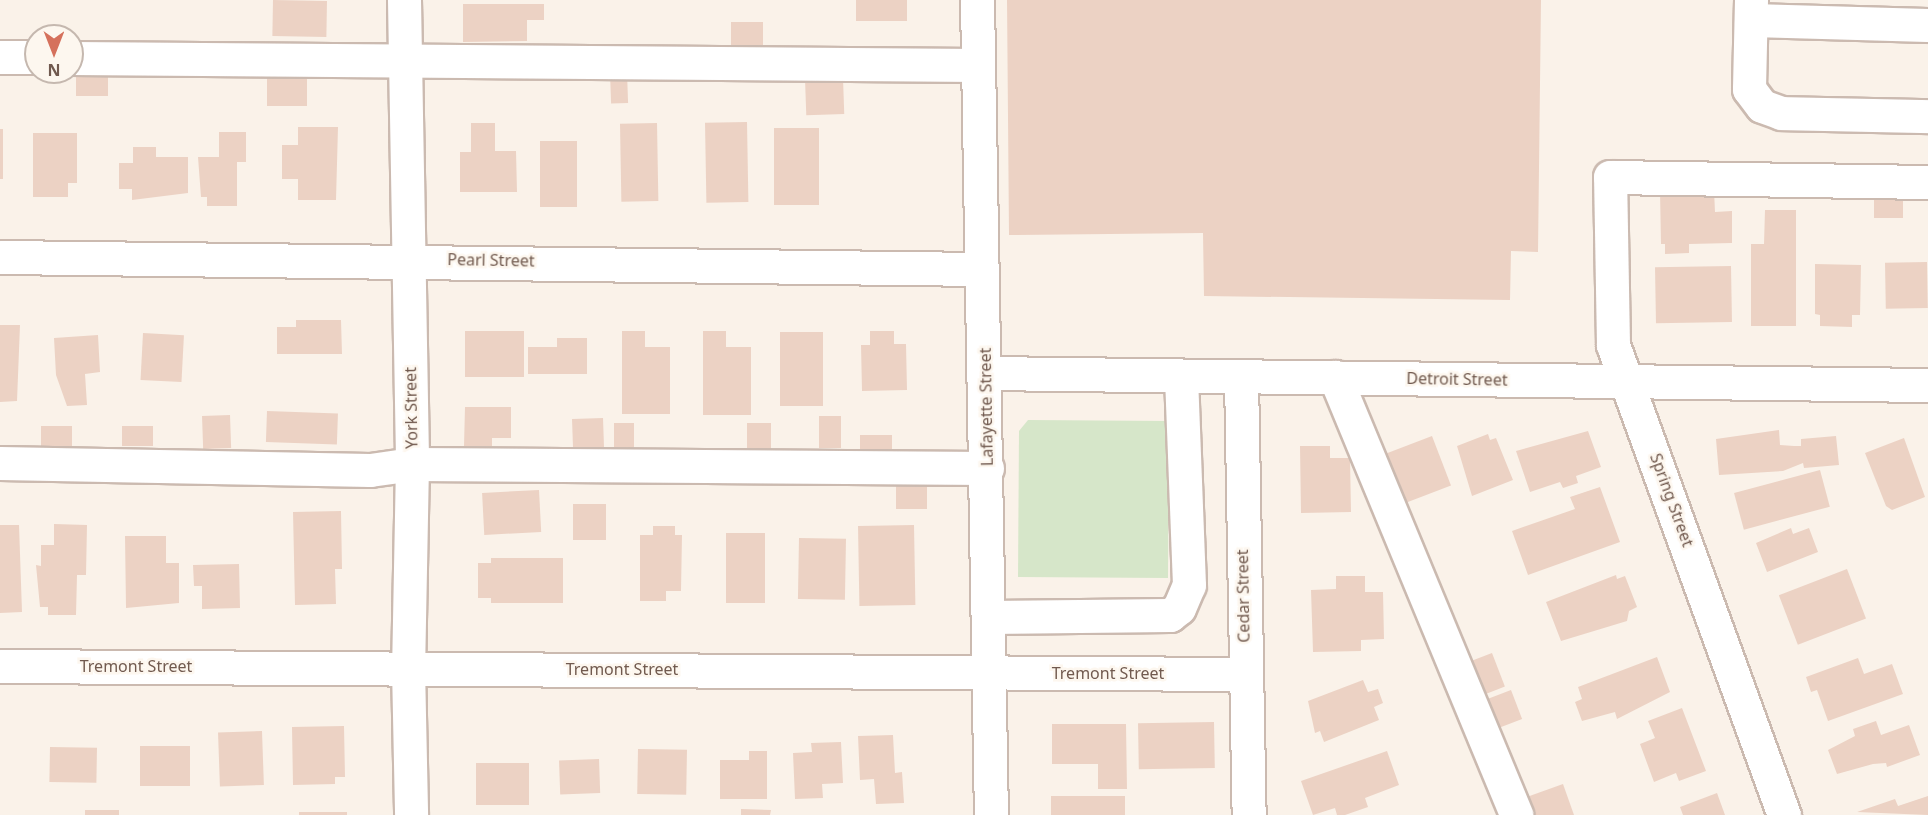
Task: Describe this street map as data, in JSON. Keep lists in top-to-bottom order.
{
  "streets": {
    "street": [
      "Pearl Street",
      "Detroit Street",
      "Lafayette Street",
      "York Street",
      "Spring Street",
      "Cedar Street",
      "Tremont Street"
    ]
  },
  "crossings": [
    ["Pearl Street", "Lafayette Street"],
    ["Pearl Street", "York Street"],
    ["Detroit Street", "Lafayette Street"],
    ["Detroit Street", "Spring Street"],
    ["Detroit Street", "Cedar Street"],
    ["Lafayette Street", "Tremont Street"],
    ["York Street", "Tremont Street"],
    ["Cedar Street", "Tremont Street"]
  ],
  "north": "bottom"
}
